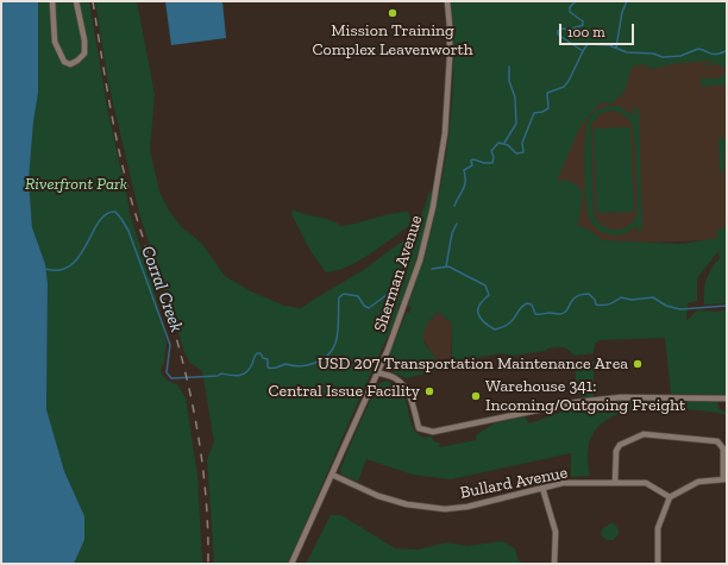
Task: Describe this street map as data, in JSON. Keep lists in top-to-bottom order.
{
  "streets": {
    "street": ["Sherman Avenue", "Bullard Avenue"]
  },
  "crossings": [
    ["Sherman Avenue", "Bullard Avenue"]
  ],
  "water": ["Corral Creek"],
  "parks": ["Riverfront Park"],
  "places": [
    "Mission Training Complex Leavenworth",
    "USD 207 Transportation Maintenance Area",
    "Central Issue Facility",
    "Warehouse 341: Incoming/Outgoing Freight"
  ],
  "scale_bar": "100 m"
}
